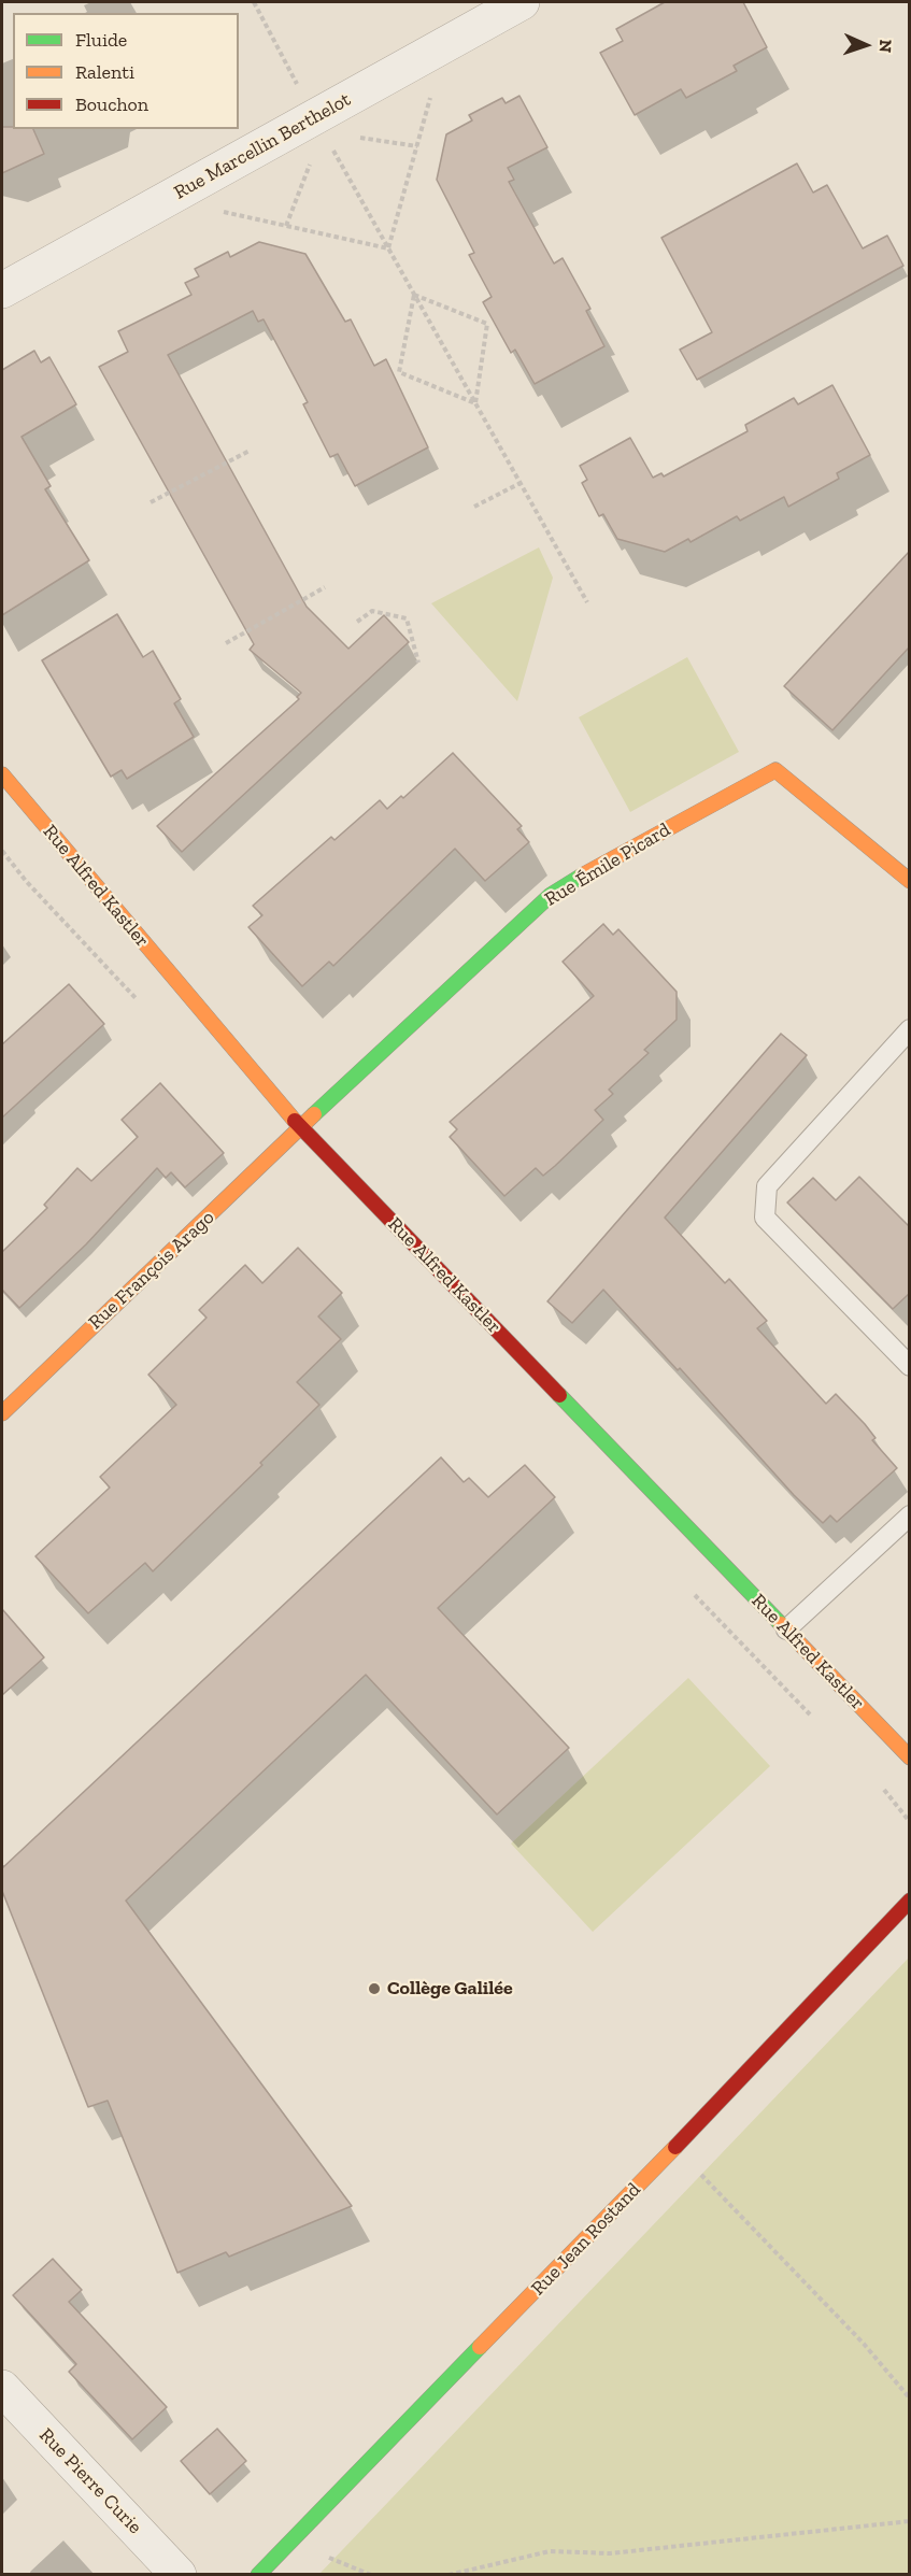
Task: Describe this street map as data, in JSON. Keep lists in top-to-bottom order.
{
  "streets": {
    "street": [
      "Rue Marcellin Berthelot",
      "Rue Émile Picard",
      "Rue Alfred Kastler",
      "Rue François Arago",
      "Rue Jean Rostand",
      "Rue Pierre Curie"
    ]
  },
  "crossings": [
    ["Rue Émile Picard", "Rue Alfred Kastler"],
    ["Rue Émile Picard", "Rue François Arago"],
    ["Rue Alfred Kastler", "Rue François Arago"]
  ],
  "places": ["Collège Galilée"],
  "legend": ["Fluide", "Ralenti", "Bouchon"],
  "north": "right"
}
